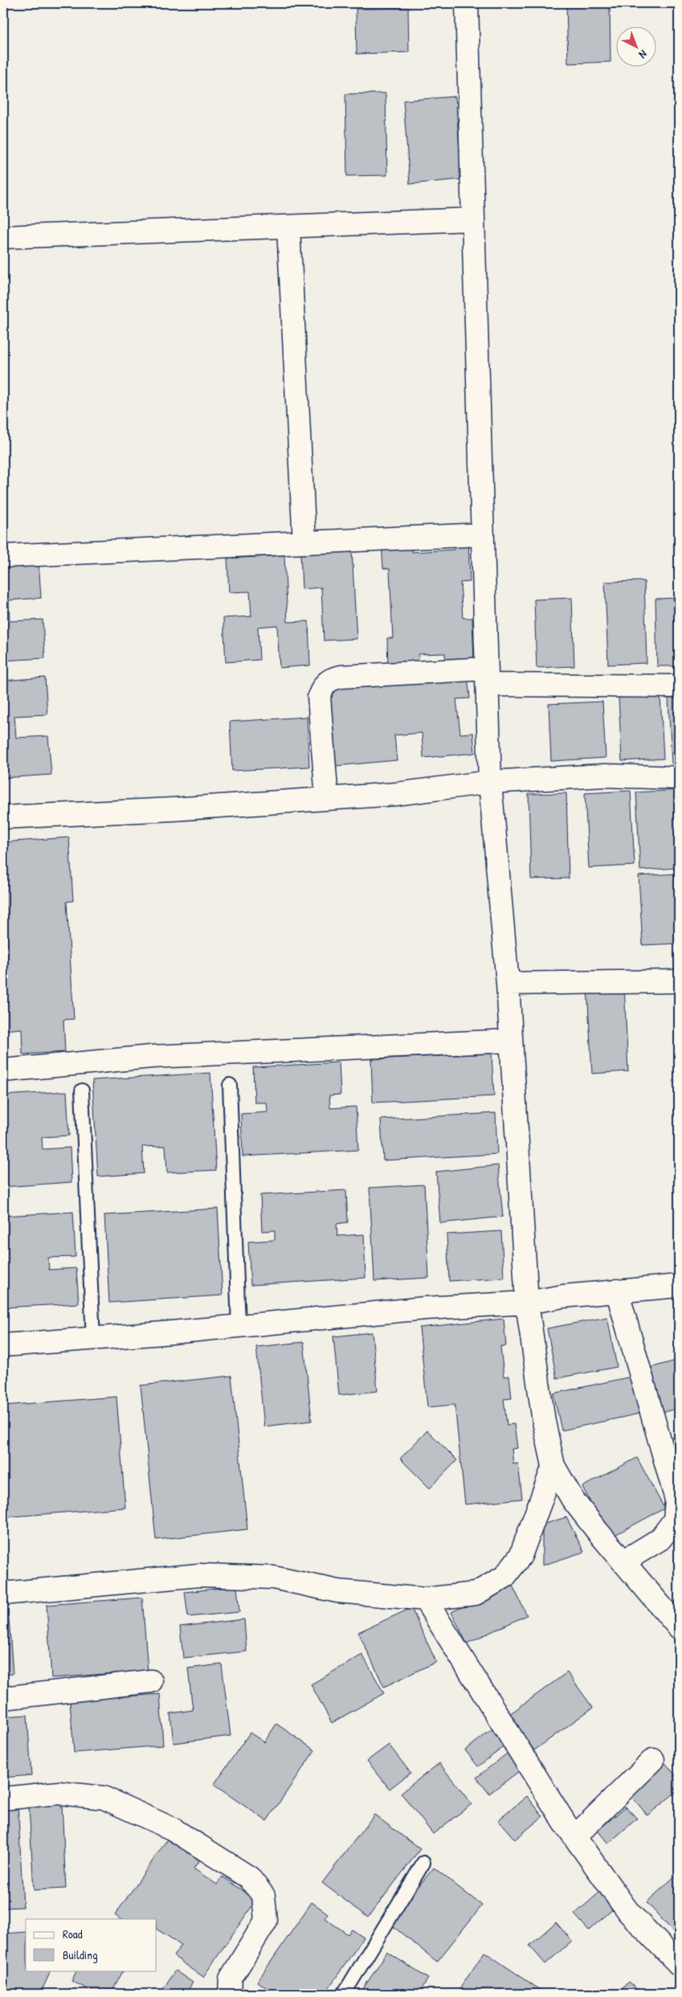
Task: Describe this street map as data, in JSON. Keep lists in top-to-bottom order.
{
  "legend": ["Road", "Building"],
  "north": "bottom right"
}
